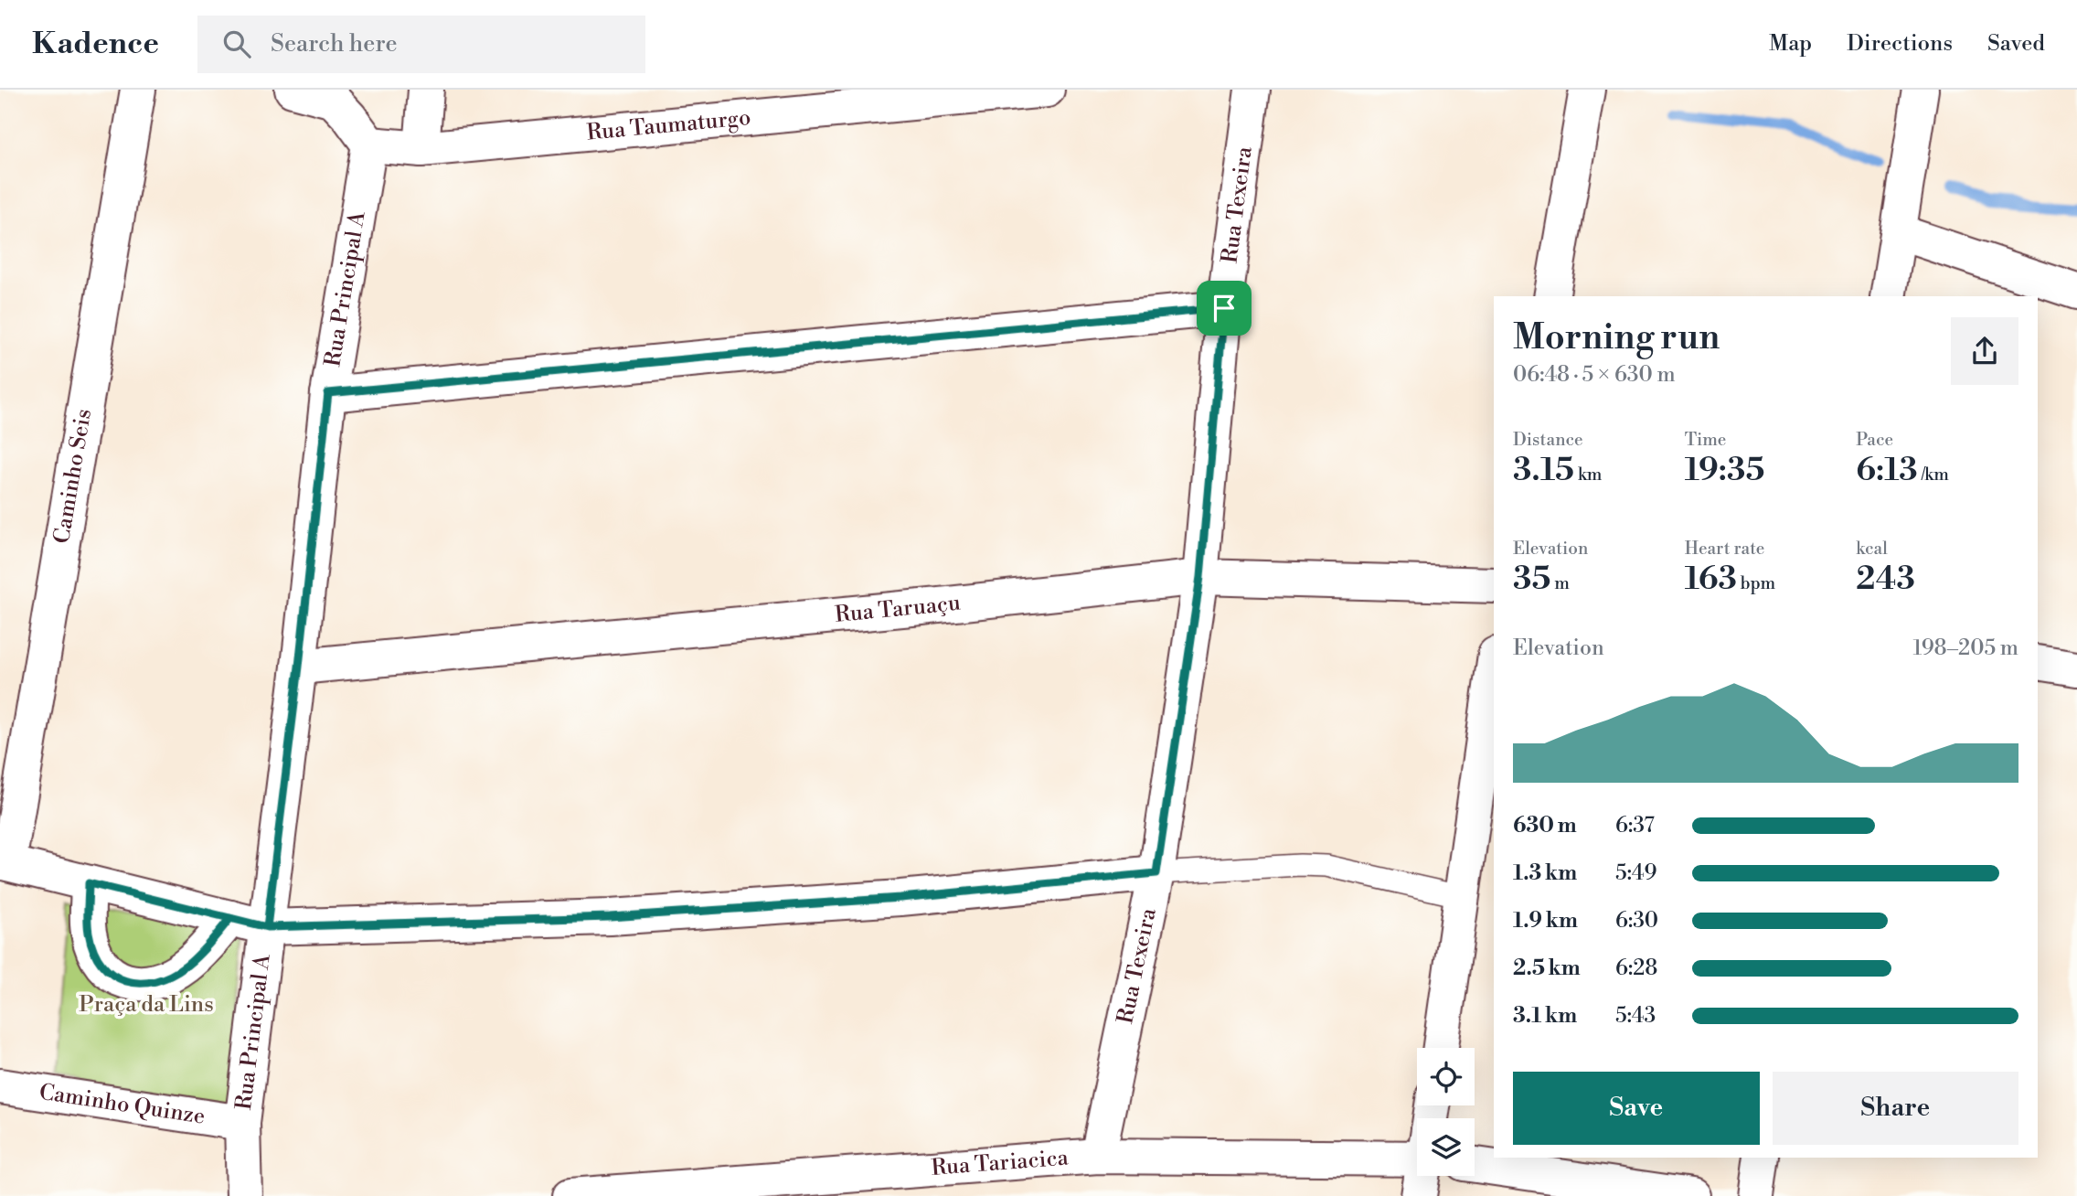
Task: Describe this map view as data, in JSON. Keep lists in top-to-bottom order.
{
  "streets": {
    "street": [
      "Rua Taumaturgo",
      "Rua Texeira",
      "Rua Principal A",
      "Caminho Seis",
      "Rua Taruaçu",
      "Caminho Quinze",
      "Rua Tariacica"
    ]
  },
  "crossings": [
    ["Rua Taumaturgo", "Rua Principal A"],
    ["Rua Texeira", "Rua Taruaçu"],
    ["Rua Texeira", "Rua Tariacica"],
    ["Rua Principal A", "Rua Taruaçu"],
    ["Rua Principal A", "Caminho Quinze"]
  ],
  "parks": ["Praça da Lins"],
  "page": {
    "header": "Kadence",
    "search": "Search here",
    "nav": ["Map", "Directions", "Saved"],
    "heading": ["Morning run", "06:48 · 5 × 630 m"],
    "stats": [
      ["Distance", "3.15 km"],
      ["Time", "19:35"],
      ["Pace", "6:13 /km"],
      ["Elevation", "35 m"],
      ["Heart rate", "163 bpm"],
      ["kcal", "243"]
    ],
    "chart": ["Elevation", "198–205 m"],
    "list": [
      {
        "name": "630 m",
        "note": "6:37"
      },
      {
        "name": "1.3 km",
        "note": "5:49"
      },
      {
        "name": "1.9 km",
        "note": "6:30"
      },
      {
        "name": "2.5 km",
        "note": "6:28"
      },
      {
        "name": "3.1 km",
        "note": "5:43"
      }
    ],
    "buttons": ["Save", "Share"]
  }
}
